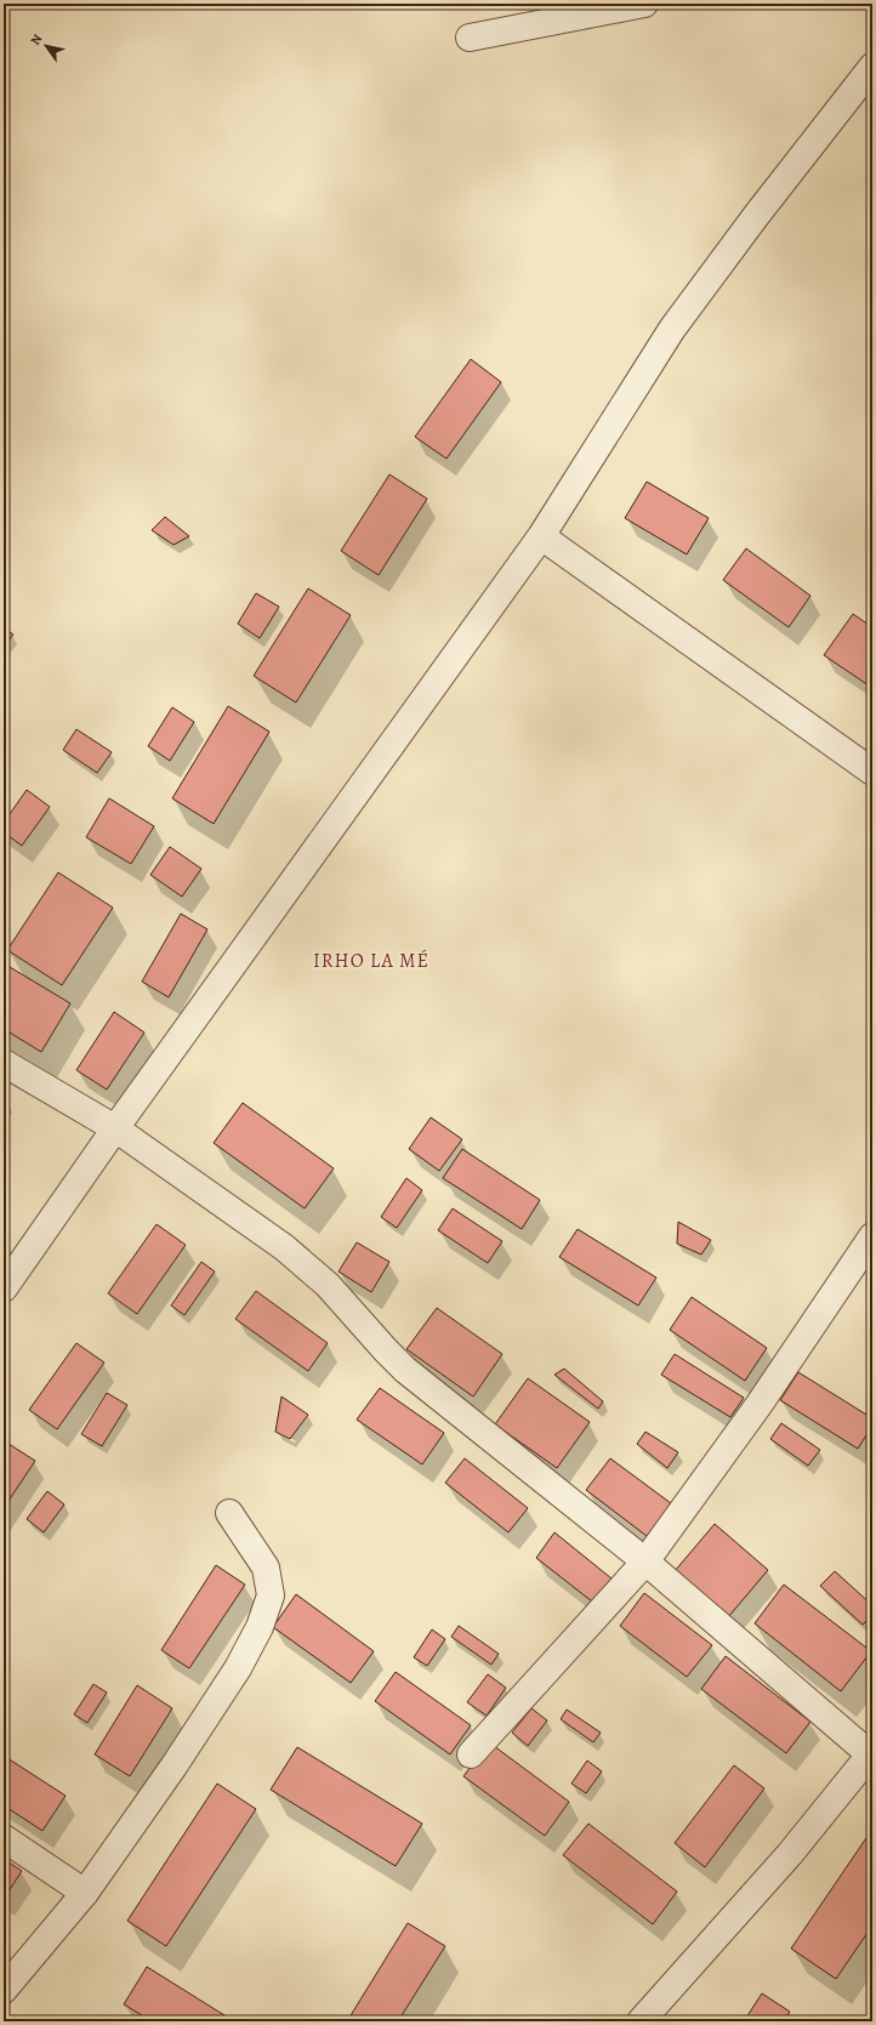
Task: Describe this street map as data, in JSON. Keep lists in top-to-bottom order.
{
  "districts": ["IRHO LA MÉ"],
  "north": "top left"
}
